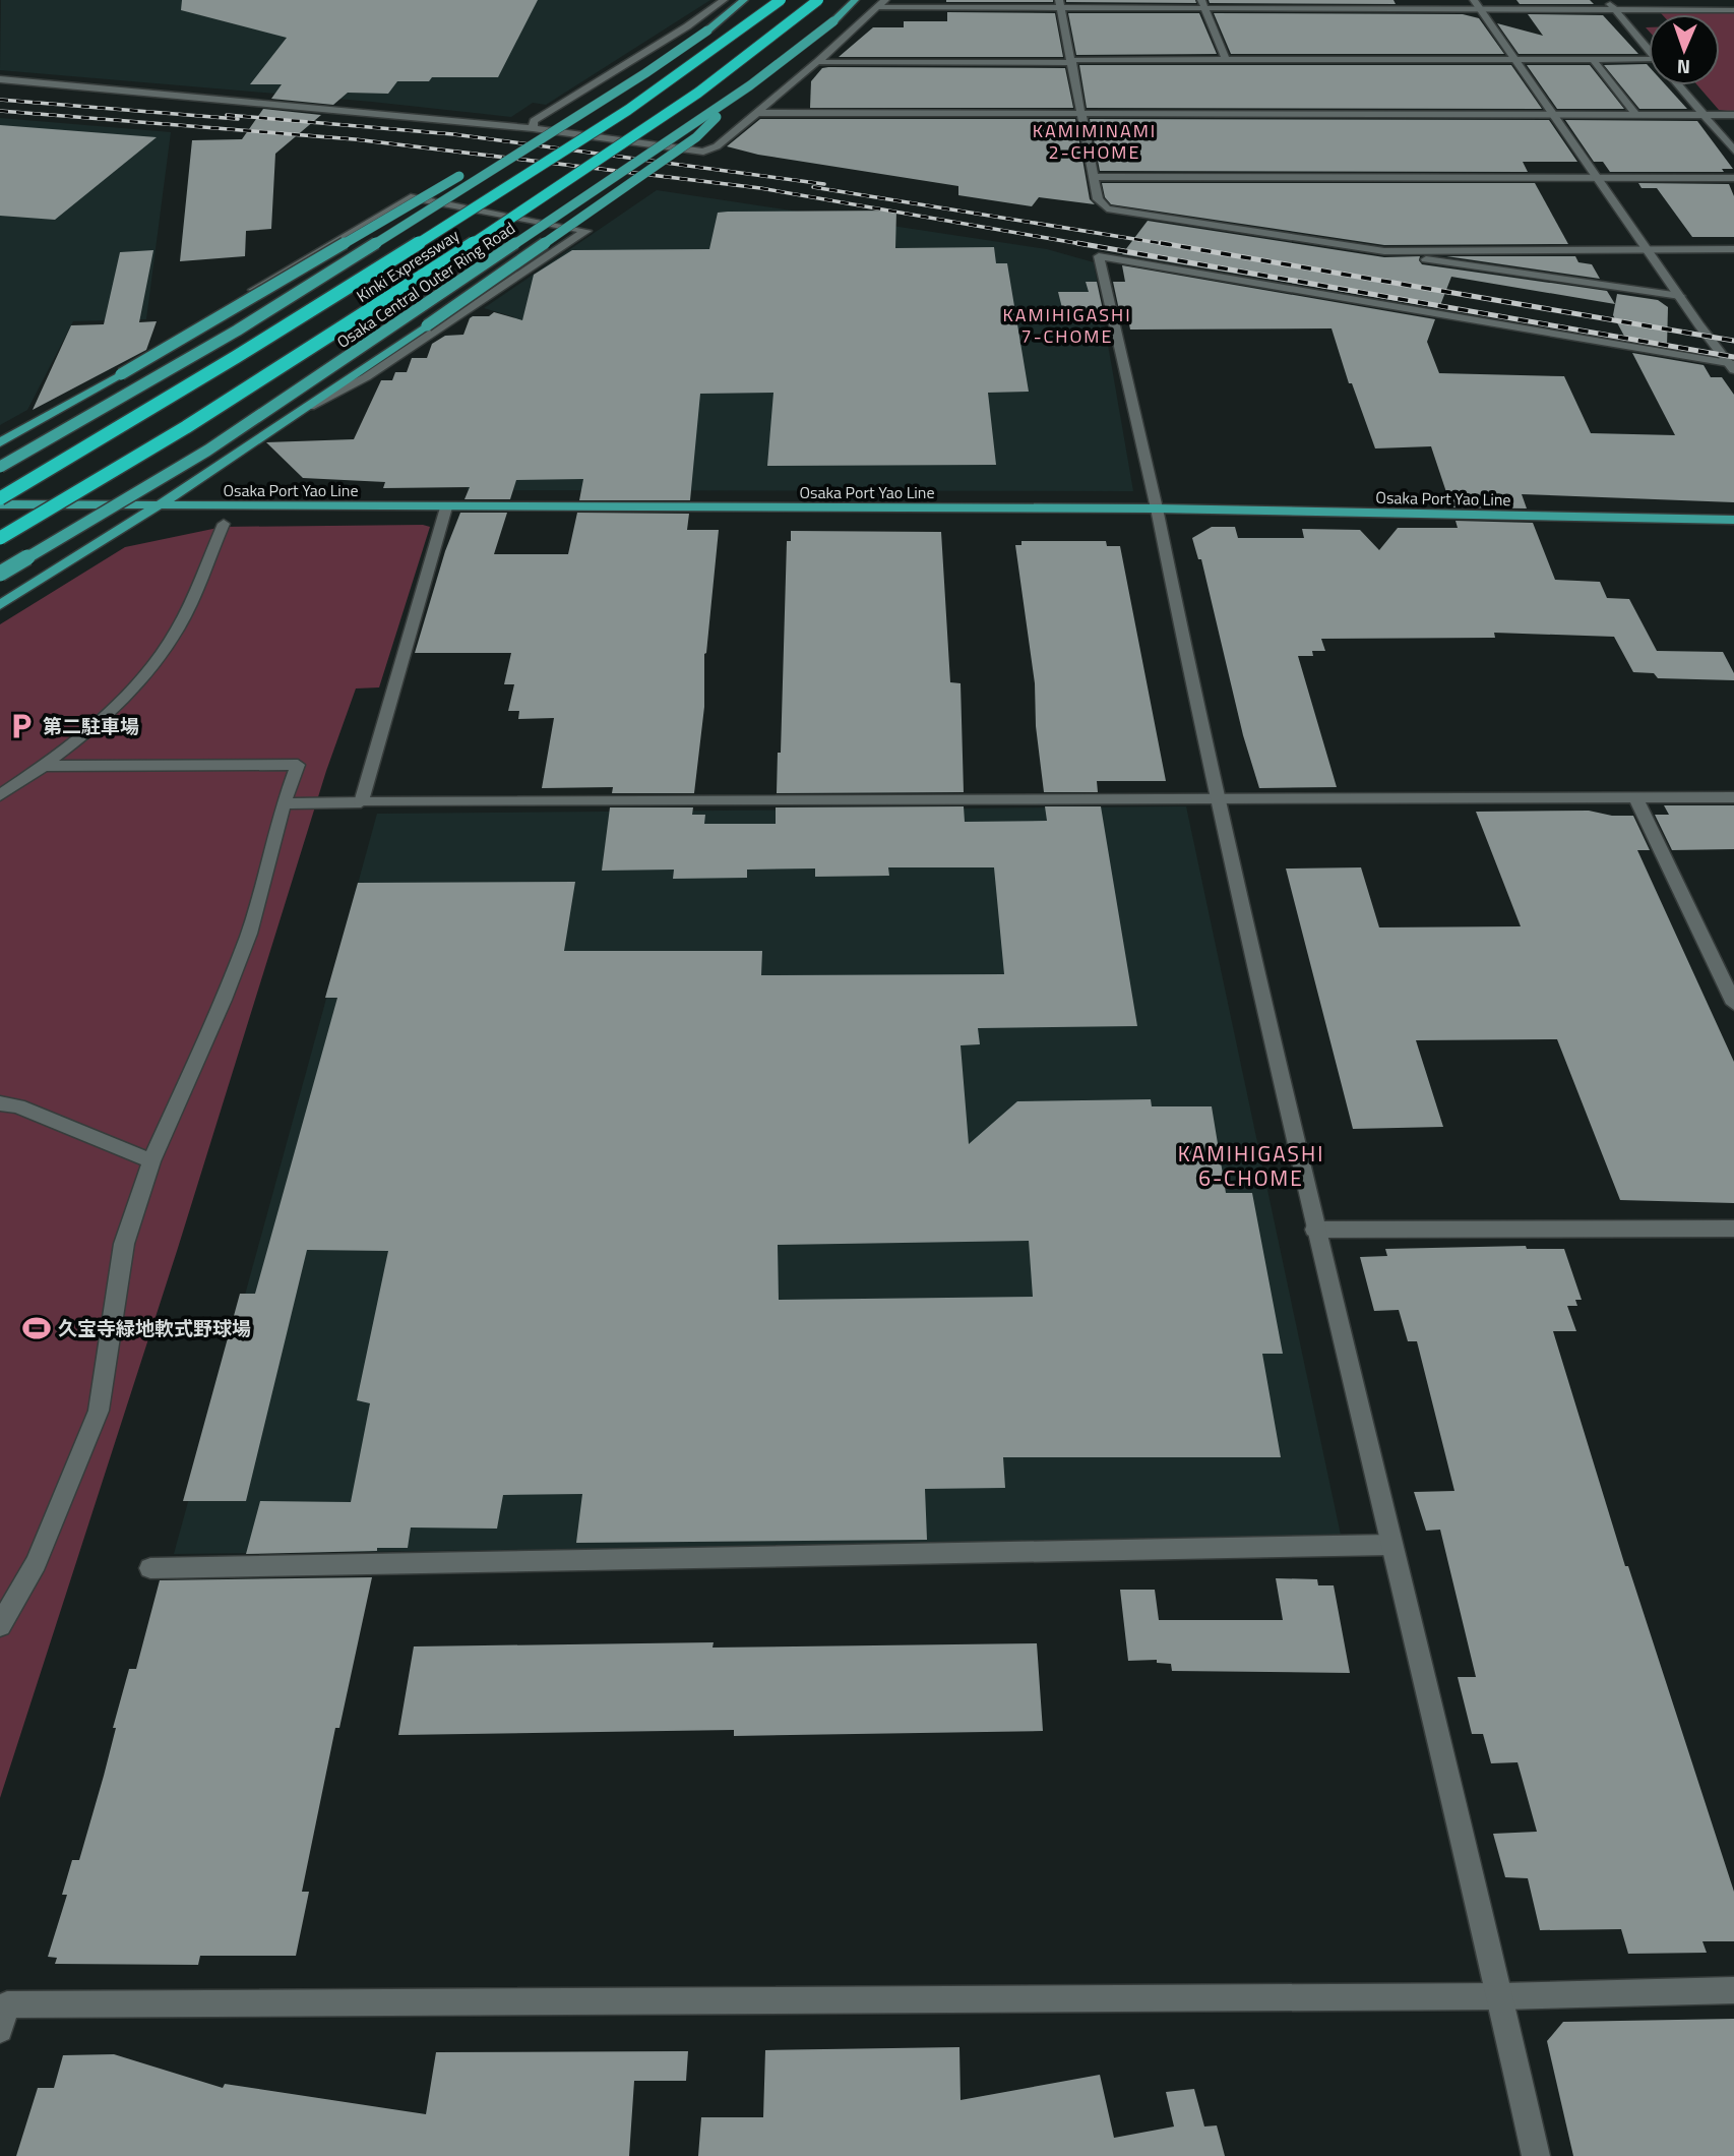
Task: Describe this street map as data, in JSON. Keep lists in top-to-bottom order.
{
  "streets": {
    "highway": ["Kinki Expressway"],
    "main road": ["Osaka Central Outer Ring Road", "Osaka Port Yao Line"]
  },
  "districts": ["KAMIMINAMI 2-CHOME", "KAMIHIGASHI 7-CHOME", "KAMIHIGASHI 6-CHOME"],
  "places": {
    "parking": ["第二駐車場"],
    "sports": ["久宝寺緑地軟式野球場"]
  },
  "north": "bottom"
}
